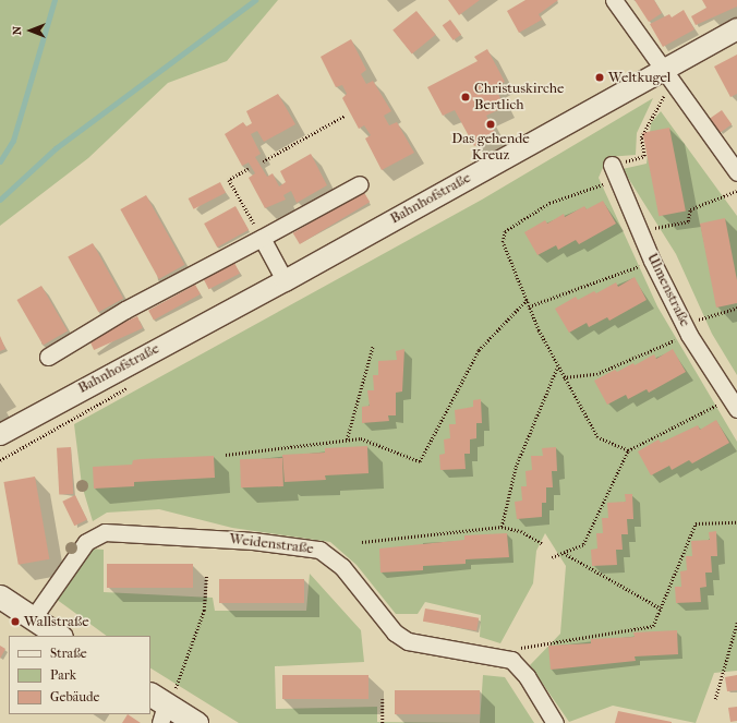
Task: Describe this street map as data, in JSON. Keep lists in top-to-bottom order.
{
  "streets": {
    "street": ["Bahnhofstraße", "Ulmenstraße", "Weidenstraße"]
  },
  "places": [
    "Weltkugel",
    "Christuskirche Bertlich",
    "Das gehende Kreuz",
    "Wallstraße"
  ],
  "legend": ["Straße", "Park", "Gebäude"],
  "north": "left"
}
